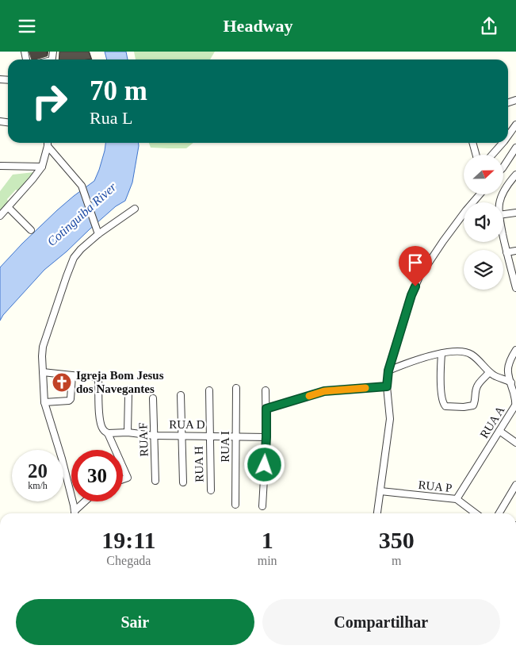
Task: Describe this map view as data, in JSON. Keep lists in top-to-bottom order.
{
  "streets": {
    "street": [
      "RUA A",
      "RUA D",
      "RUA F",
      "RUA I",
      "RUA H",
      "RUA P"
    ]
  },
  "crossings": [
    ["RUA A", "RUA P"],
    ["RUA D", "RUA F"],
    ["RUA D", "RUA I"],
    ["RUA D", "RUA H"]
  ],
  "water": ["Cotinguiba River"],
  "places": {
    "church": ["Igreja Bom Jesus dos Navegantes"]
  },
  "north": "right",
  "page": {
    "header": "Headway",
    "turn": ["70 m", "Rua L"],
    "speed": "20 km/h",
    "limit": "30",
    "eta": [
      "19:11",
      "Chegada",
      "1",
      "min",
      "350",
      "m"
    ],
    "buttons": ["Sair", "Compartilhar"]
  }
}
